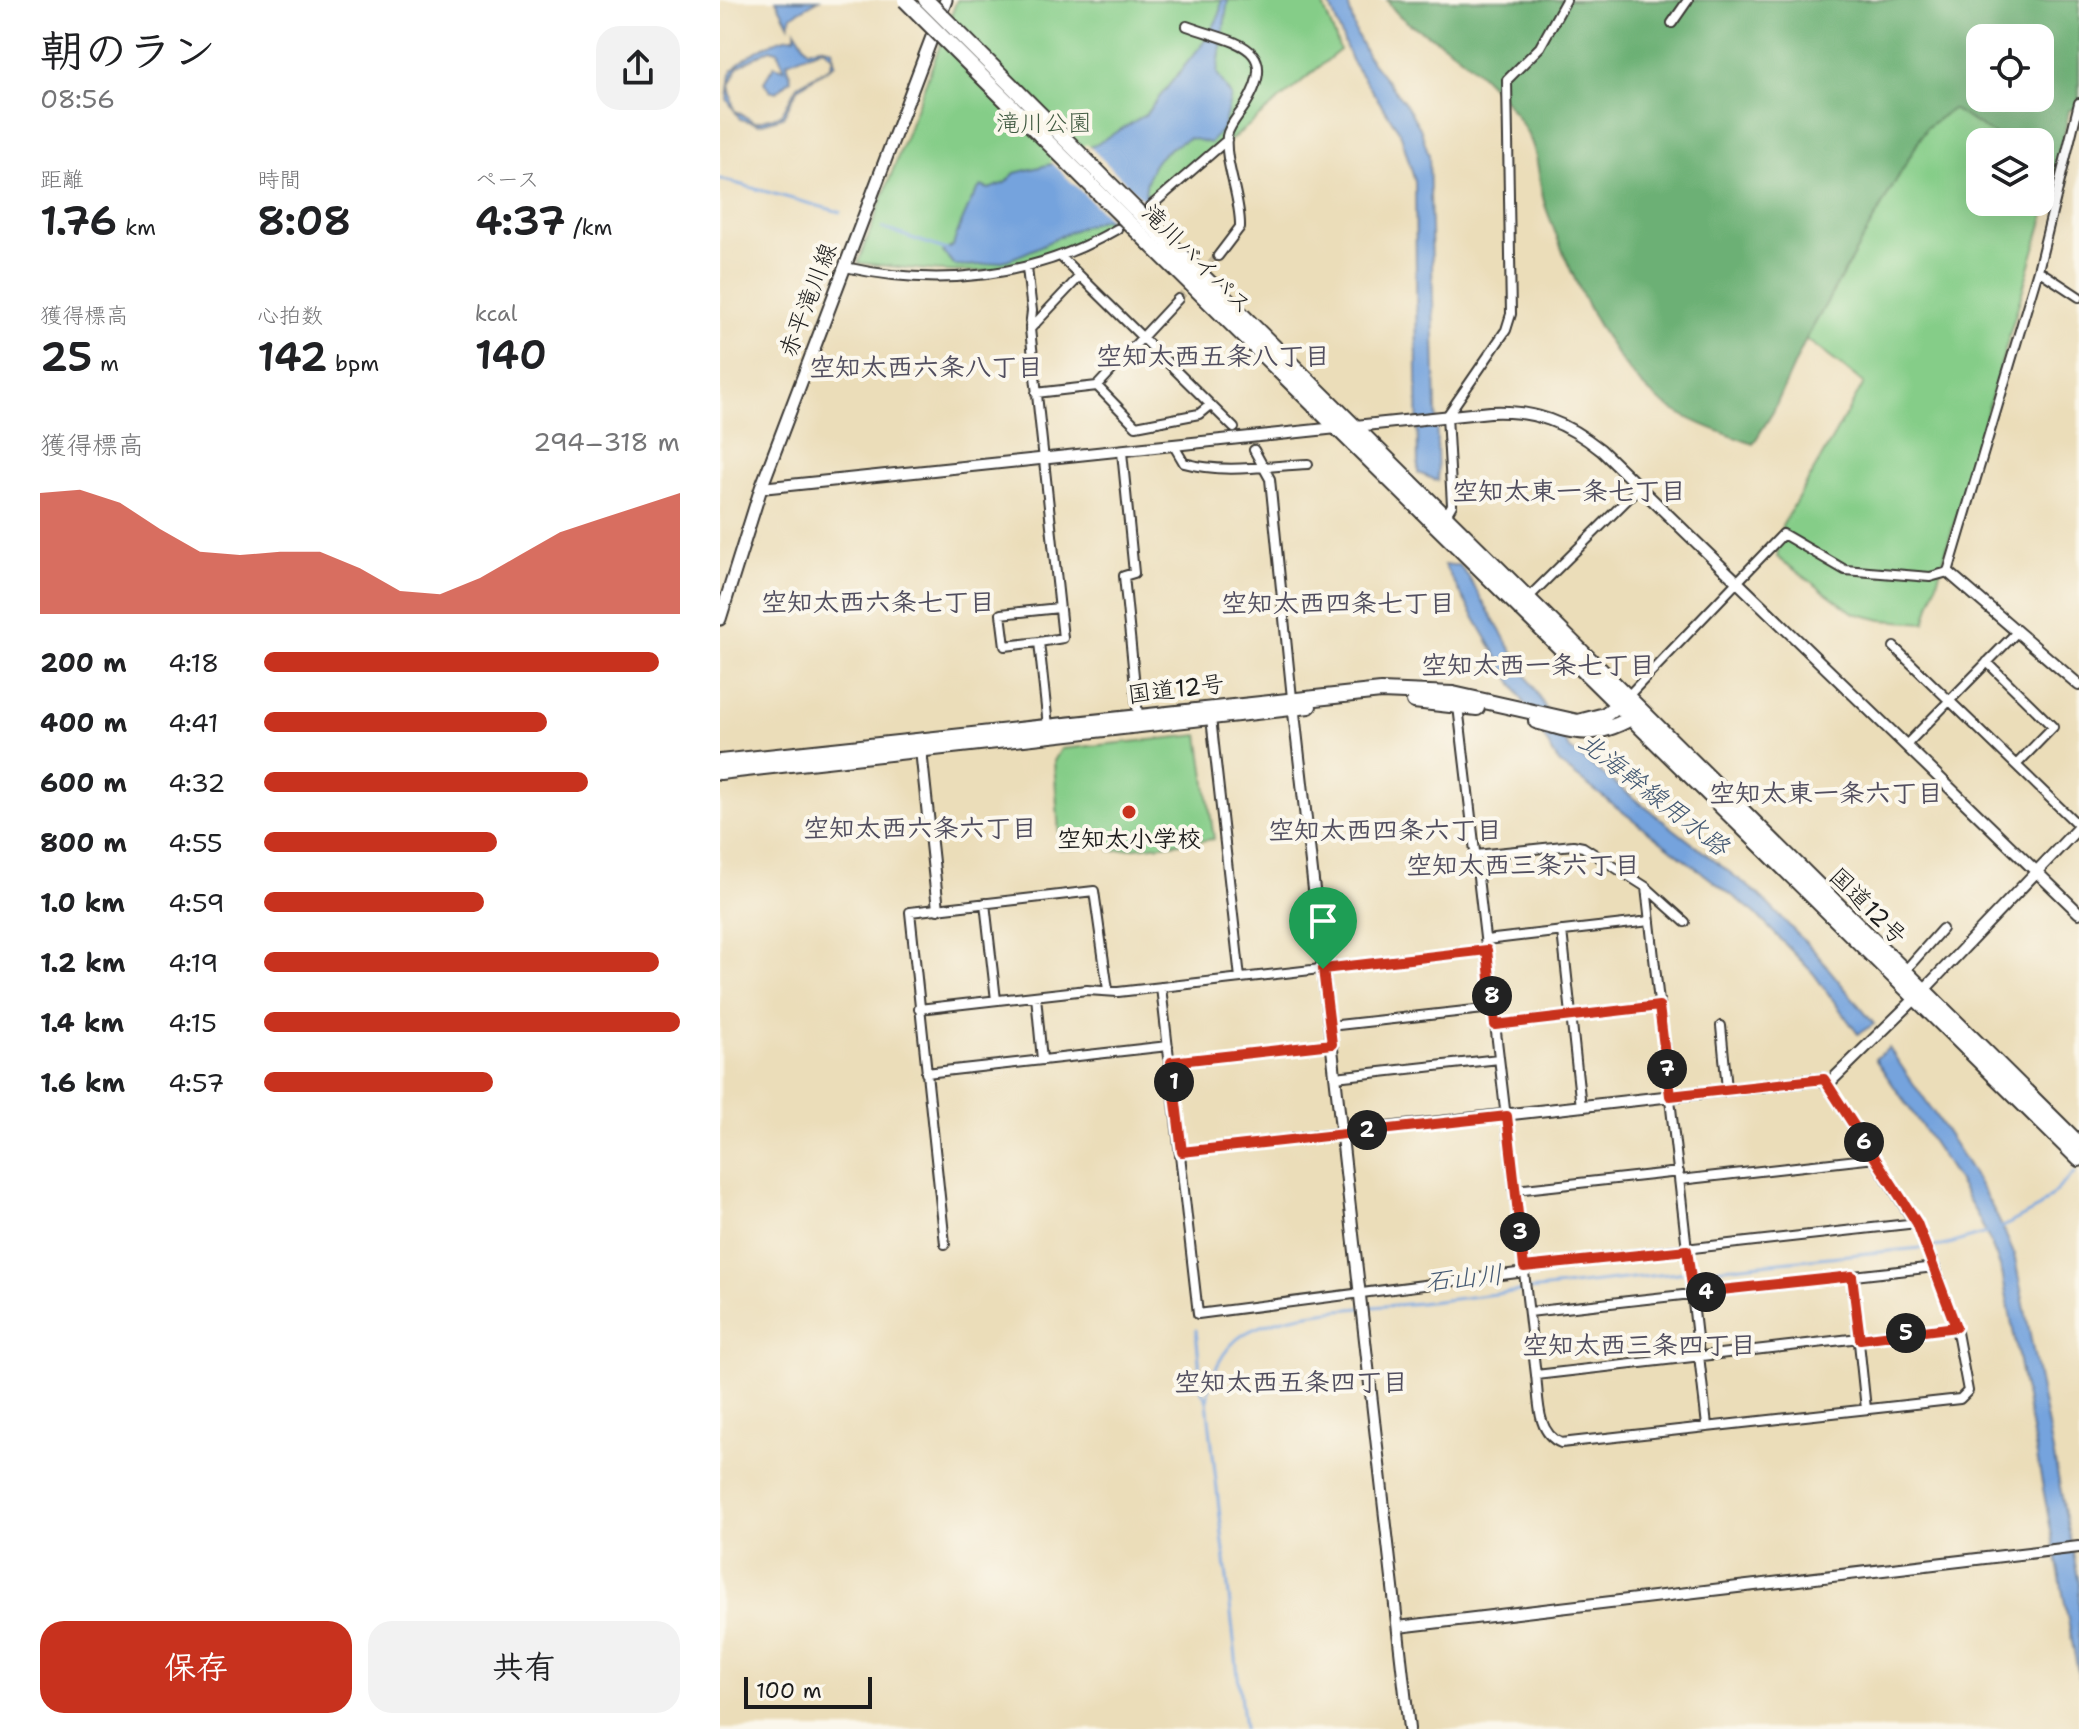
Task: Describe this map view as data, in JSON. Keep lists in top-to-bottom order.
{
  "streets": {
    "highway": ["滝川バイパス", "国道12号"],
    "main road": ["赤平滝川線"]
  },
  "crossings": [
    ["滝川バイパス", "国道12号"]
  ],
  "districts": [
    "空知太西五条八丁目",
    "空知太西六条八丁目",
    "空知太東一条七丁目",
    "空知太西六条七丁目",
    "空知太西四条七丁目",
    "空知太西一条七丁目",
    "空知太東一条六丁目",
    "空知太西六条六丁目",
    "空知太西四条六丁目",
    "空知太西三条六丁目",
    "空知太西三条四丁目",
    "空知太西五条四丁目"
  ],
  "water": ["北海幹線用水路", "石山川"],
  "parks": ["滝川公園"],
  "places": ["空知太小学校"],
  "scale_bar": "100 m",
  "page": {
    "heading": ["朝のラン", "08:56"],
    "stats": [
      ["距離", "1.76 km"],
      ["時間", "8:08"],
      ["ペース", "4:37 /km"],
      ["獲得標高", "25 m"],
      ["心拍数", "142 bpm"],
      ["kcal", "140"]
    ],
    "chart": ["獲得標高", "294–318 m"],
    "list": [
      {
        "name": "200 m",
        "note": "4:18"
      },
      {
        "name": "400 m",
        "note": "4:41"
      },
      {
        "name": "600 m",
        "note": "4:32"
      },
      {
        "name": "800 m",
        "note": "4:55"
      },
      {
        "name": "1.0 km",
        "note": "4:59"
      },
      {
        "name": "1.2 km",
        "note": "4:19"
      },
      {
        "name": "1.4 km",
        "note": "4:15"
      },
      {
        "name": "1.6 km",
        "note": "4:57"
      }
    ],
    "pins": [
      "8",
      "7",
      "1",
      "2",
      "6",
      "3",
      "4",
      "5"
    ],
    "buttons": ["保存", "共有"],
    "scale": "100 m"
  }
}
